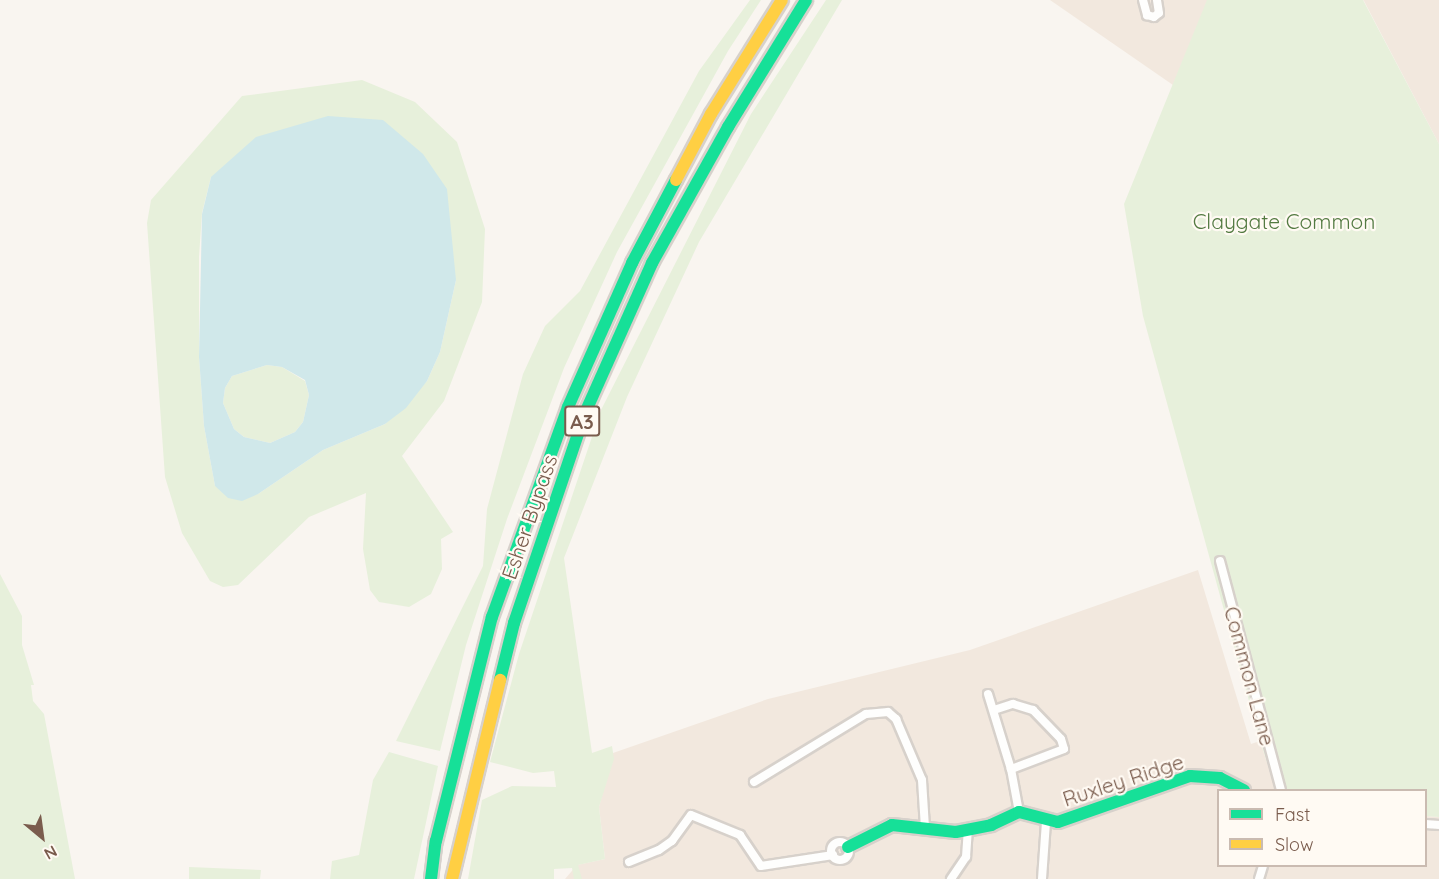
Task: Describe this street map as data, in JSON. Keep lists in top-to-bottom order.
{
  "streets": {
    "main road": ["A3", "Esher Bypass", "Ruxley Ridge"],
    "street": ["Common Lane"]
  },
  "parks": ["Claygate Common"],
  "legend": ["Fast", "Slow"],
  "north": "bottom right"
}
